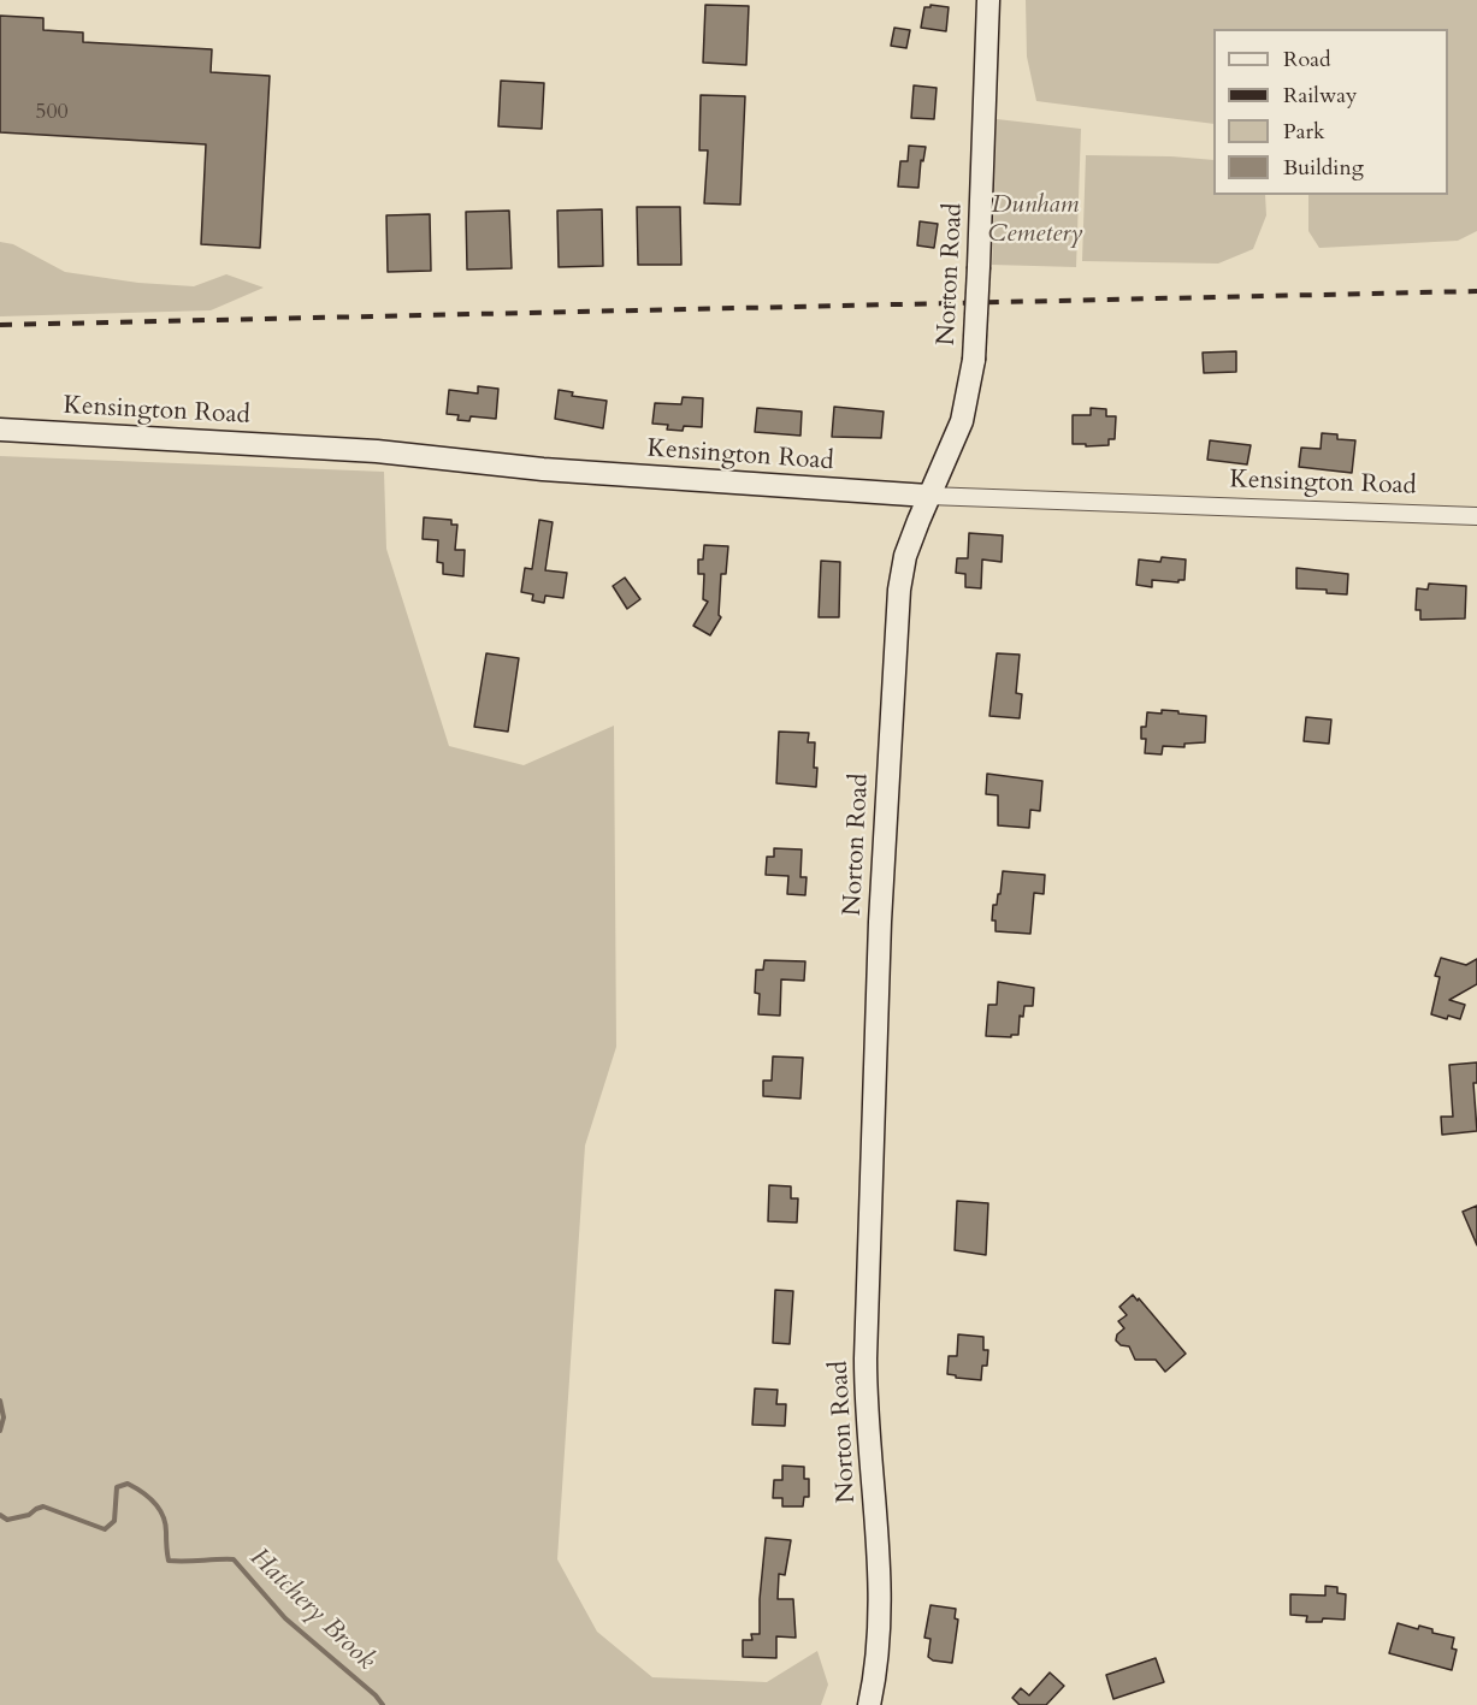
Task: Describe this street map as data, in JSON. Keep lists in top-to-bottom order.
{
  "streets": {
    "main road": ["Norton Road", "Kensington Road"]
  },
  "crossings": [
    ["Norton Road", "Kensington Road"]
  ],
  "water": ["Hatchery Brook"],
  "parks": ["Dunham Cemetery"],
  "house_numbers": ["500"],
  "legend": [
    "Road",
    "Railway",
    "Park",
    "Building"
  ]
}
